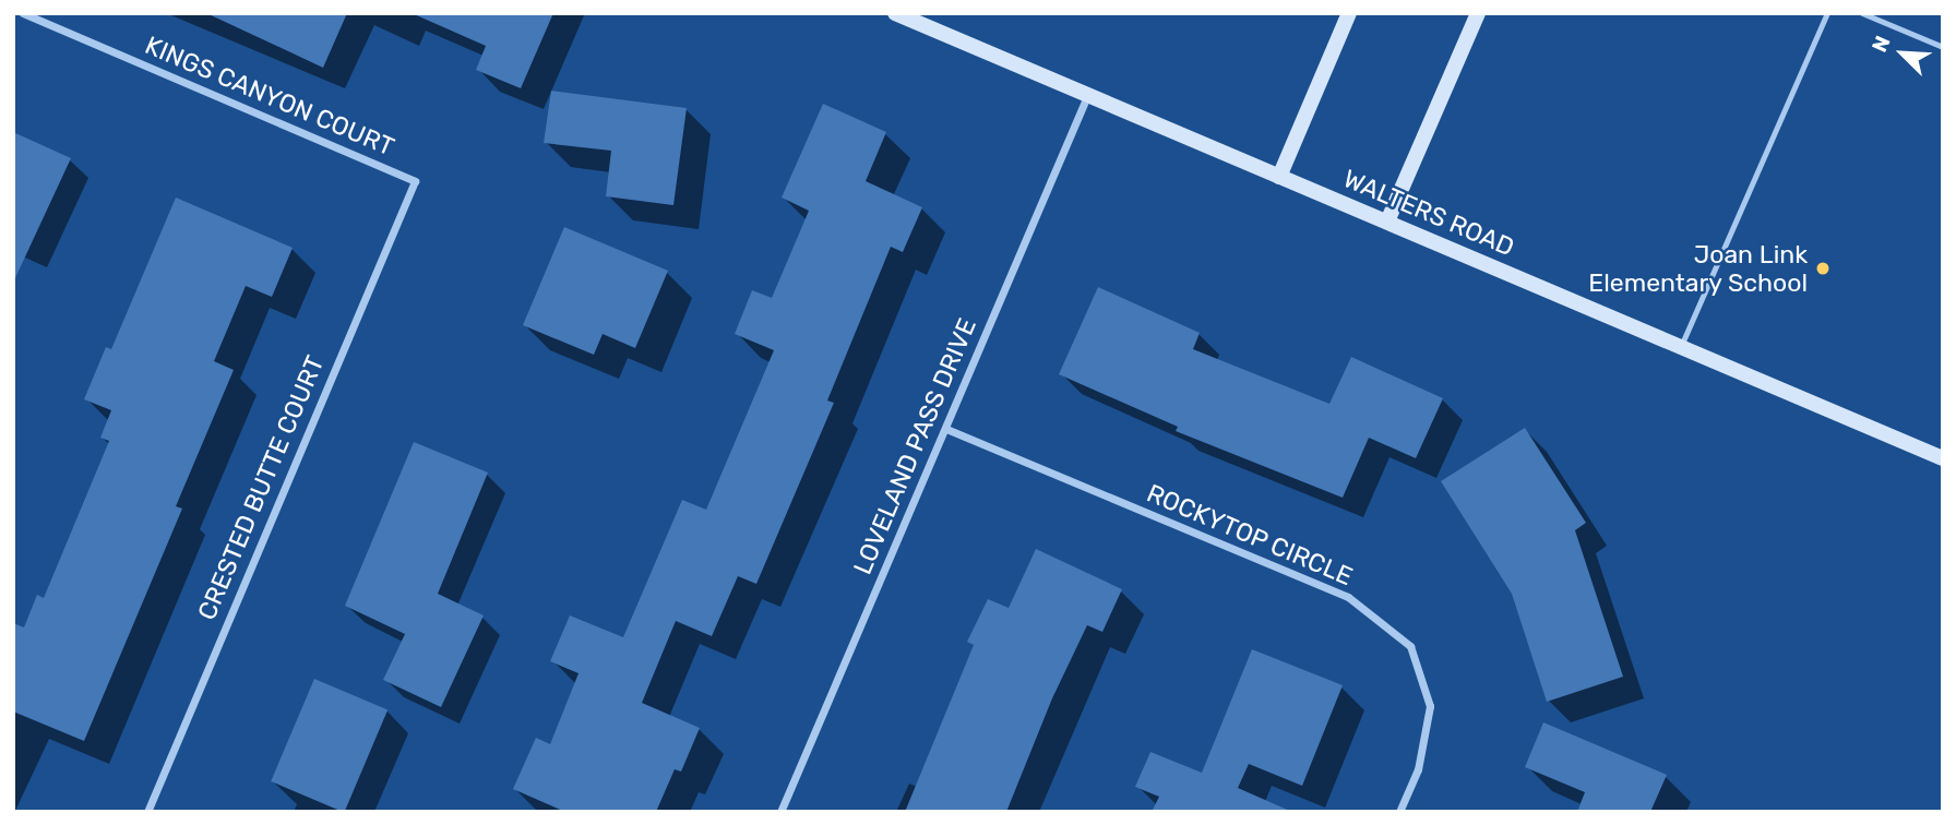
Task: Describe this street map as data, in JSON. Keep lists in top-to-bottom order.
{
  "streets": {
    "street": [
      "KINGS CANYON COURT",
      "WALTERS ROAD",
      "LOVELAND PASS DRIVE",
      "CRESTED BUTTE COURT",
      "ROCKYTOP CIRCLE"
    ]
  },
  "crossings": [
    ["KINGS CANYON COURT", "CRESTED BUTTE COURT"],
    ["WALTERS ROAD", "LOVELAND PASS DRIVE"],
    ["LOVELAND PASS DRIVE", "ROCKYTOP CIRCLE"]
  ],
  "places": ["Joan Link Elementary School"],
  "north": "top left"
}
